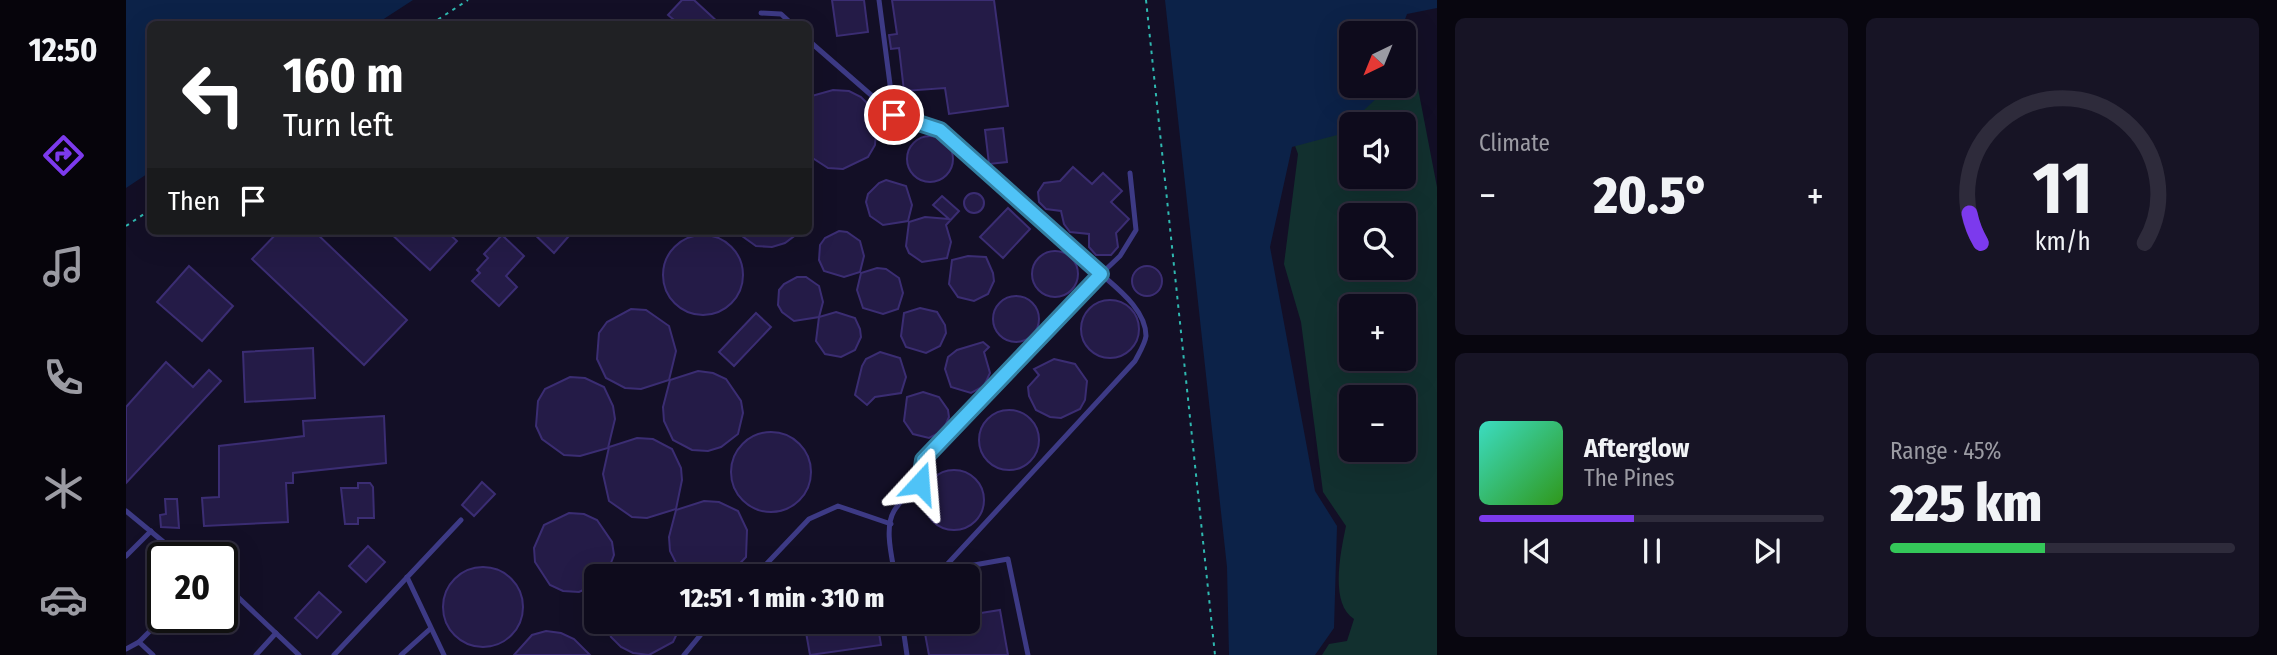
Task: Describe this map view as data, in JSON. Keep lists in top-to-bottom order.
{
  "north": "bottom left",
  "page": {
    "tabs": "12:50",
    "tile": [
      "Climate",
      ["Range · 45%", "225 km"]
    ],
    "map_buttons": ["+", "−"],
    "turn": ["160 m", "Turn left"],
    "heat": ["−", "20.5°", "+"],
    "then": "Then",
    "song": ["Afterglow", "The Pines"],
    "limit": "20",
    "trip": "12:51 · 1 min · 310 m",
    "gauge": ["11", "km/h"]
  }
}
